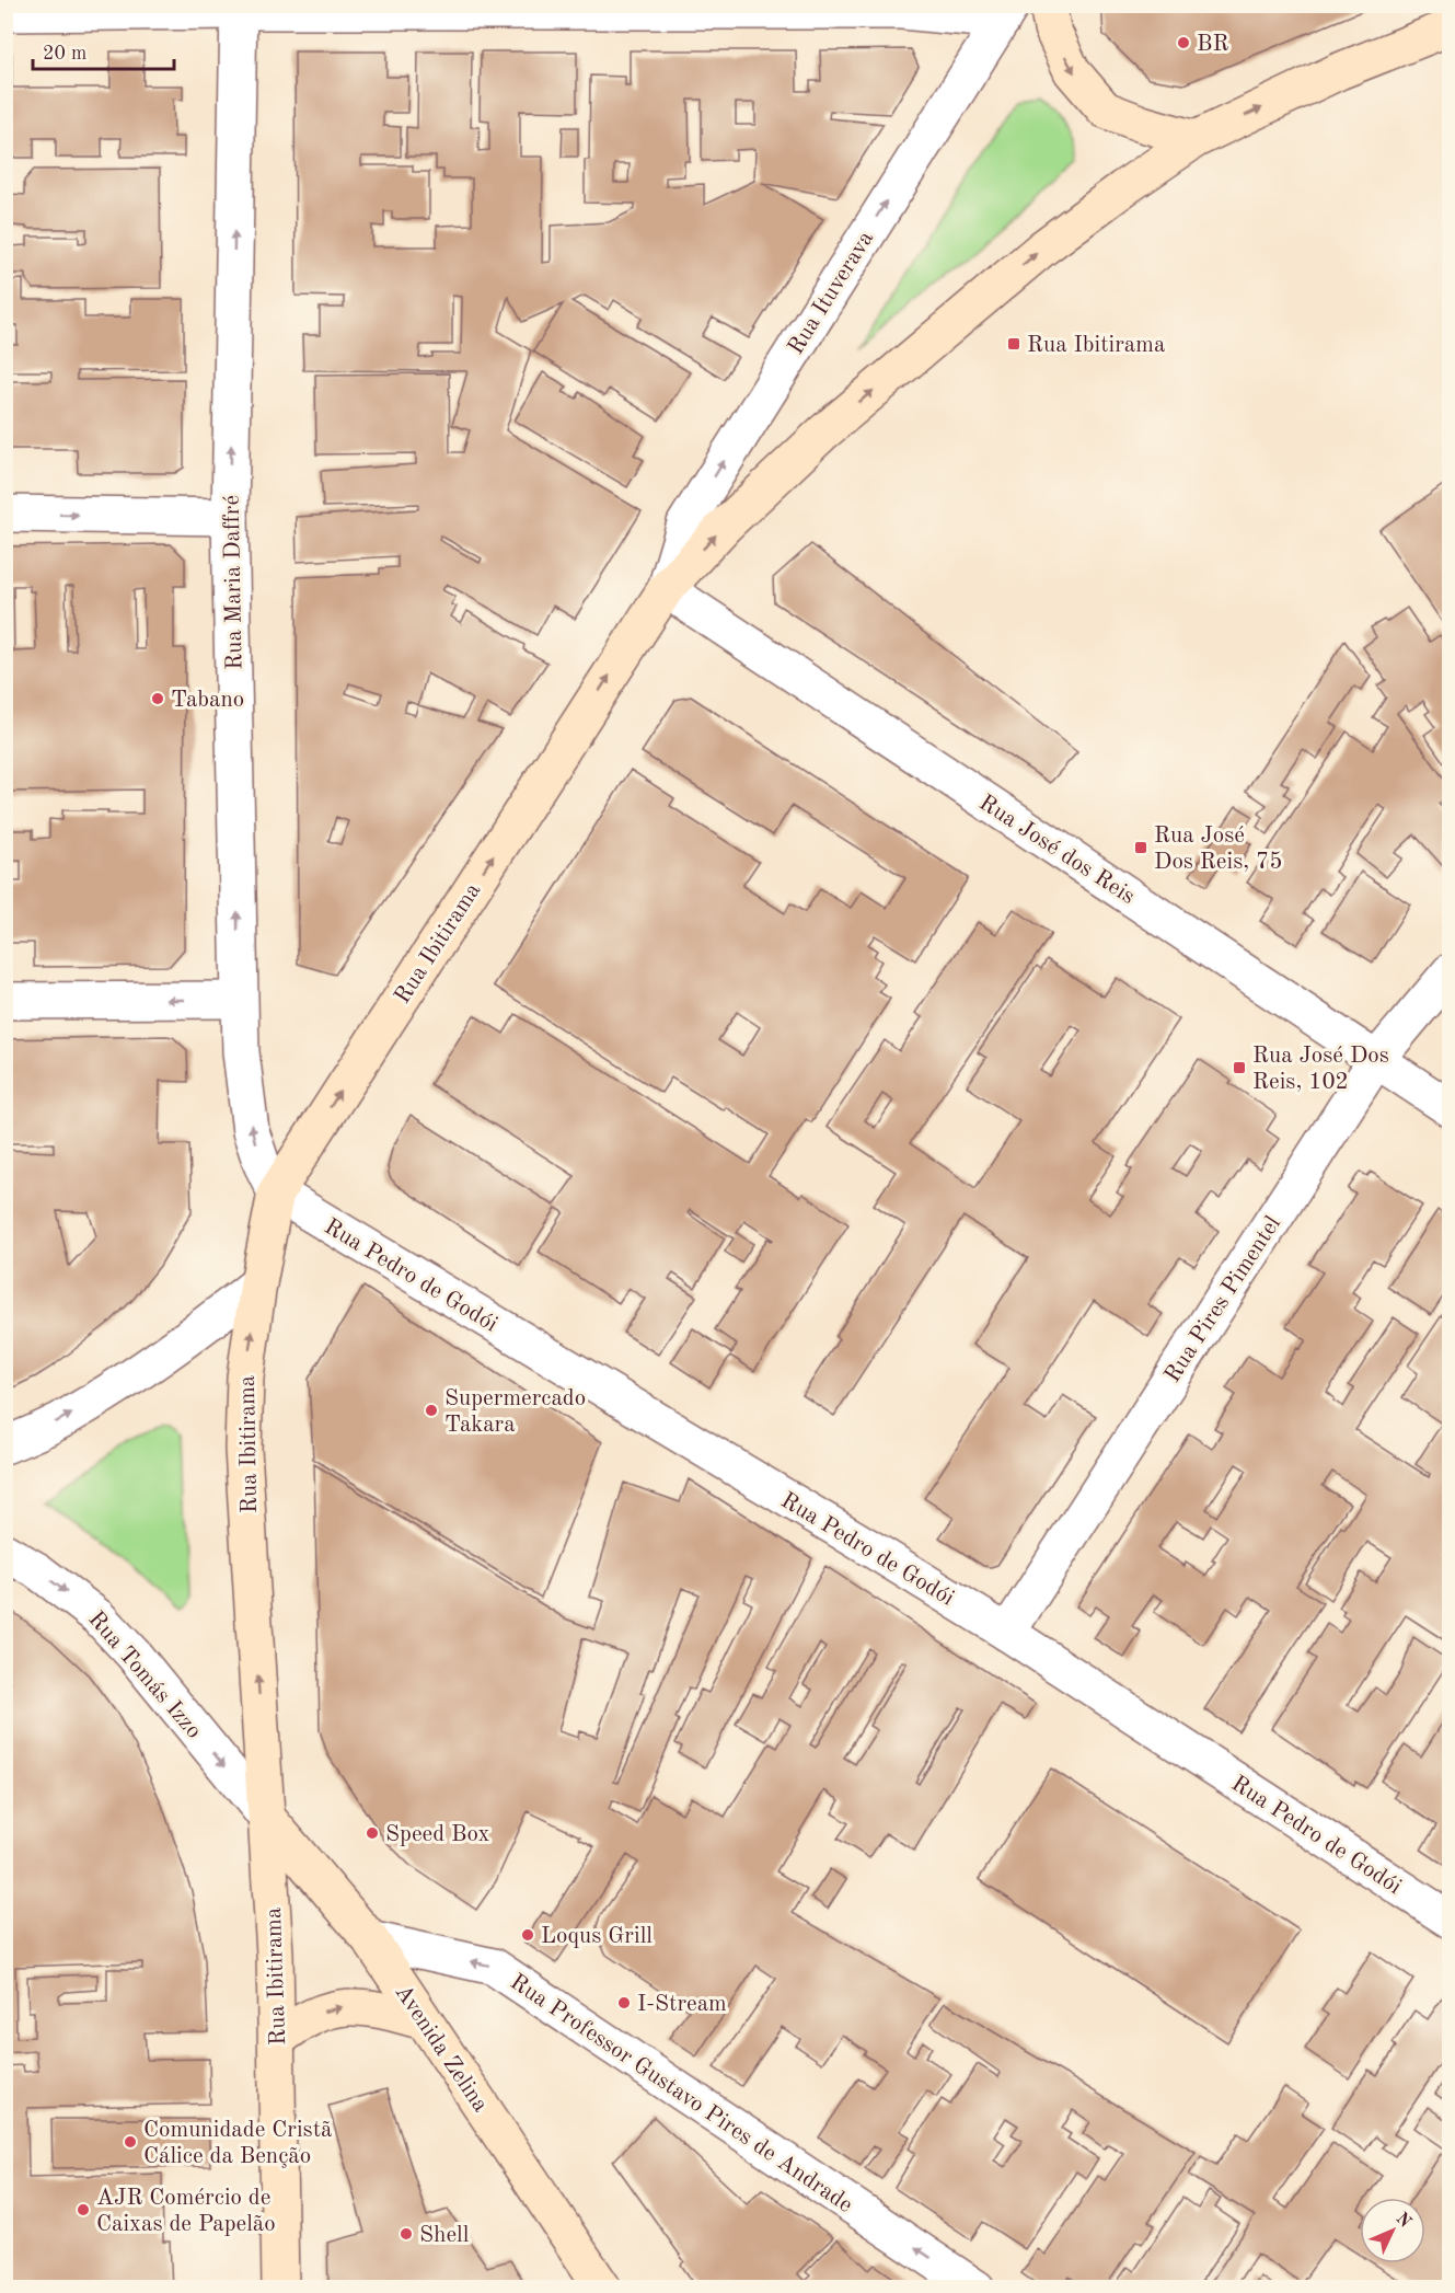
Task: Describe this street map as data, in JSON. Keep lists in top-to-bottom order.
{
  "streets": {
    "main road": ["Rua Ibitirama", "Avenida Zelina"],
    "street": [
      "Rua Ituverava",
      "Rua Maria Daffré",
      "Rua José dos Reis",
      "Rua Pedro de Godói",
      "Rua Pires Pimentel",
      "Rua Tomás Izzo",
      "Rua Professor Gustavo Pires de Andrade"
    ]
  },
  "crossings": [
    ["Rua Ituverava", "Rua José dos Reis"],
    ["Rua Ituverava", "Rua Ibitirama"],
    ["Rua Maria Daffré", "Rua Ibitirama"],
    ["Rua Maria Daffré", "Rua Pedro de Godói"],
    ["Rua José dos Reis", "Rua Ibitirama"],
    ["Rua José dos Reis", "Rua Pires Pimentel"],
    ["Rua Ibitirama", "Rua Pedro de Godói"],
    ["Rua Ibitirama", "Rua Tomás Izzo"],
    ["Rua Ibitirama", "Avenida Zelina"],
    ["Rua Pedro de Godói", "Rua Pires Pimentel"],
    ["Rua Tomás Izzo", "Avenida Zelina"],
    ["Avenida Zelina", "Rua Professor Gustavo Pires de Andrade"]
  ],
  "one_way": [
    "Rua Ituverava",
    "Rua Maria Daffré",
    "Rua Ibitirama",
    "Rua Tomás Izzo",
    "Rua Professor Gustavo Pires de Andrade"
  ],
  "places": {
    "other": [
      "BR",
      "Tabano",
      "Supermercado Takara",
      "Speed Box",
      "Loqus Grill",
      "I-Stream",
      "Comunidade Cristã Cálice da Benção",
      "AJR Comércio de Caixas de Papelão",
      "Shell"
    ],
    "transit": ["Rua Ibitirama", "Rua José Dos Reis, 75", "Rua José Dos Reis, 102"]
  },
  "scale_bar": "20 m",
  "north": "top right"
}
